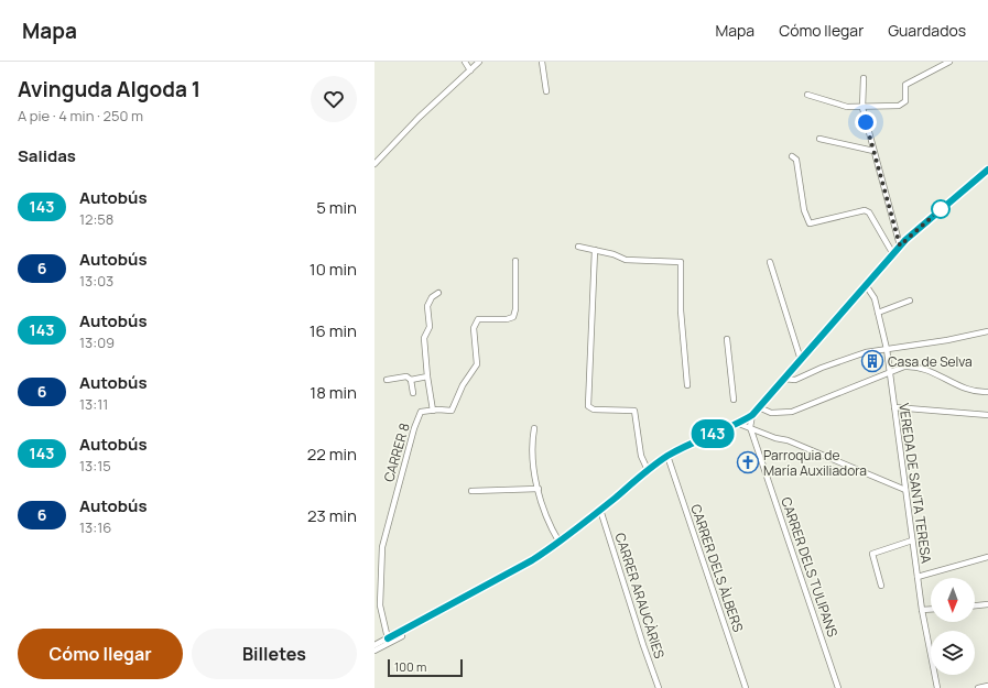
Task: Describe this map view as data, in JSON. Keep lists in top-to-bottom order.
{
  "streets": {
    "street": [
      "CARRER 8",
      "VEREDA DE SANTA TERESA",
      "CARRER DELS TULIPANS",
      "CARRER DELS ÀLBERS",
      "CARRER ARAUCÀRIES"
    ]
  },
  "places": {
    "building": ["Casa de Selva"],
    "church": ["Parroquia de María Auxiliadora"]
  },
  "lines": ["bus line 143"],
  "scale_bar": "100 m",
  "north": "bottom",
  "page": {
    "header": "Mapa",
    "nav": ["Mapa", "Cómo llegar", "Guardados"],
    "heading": [
      ["Avinguda Algoda 1", "A pie · 4 min · 250 m"],
      "Salidas"
    ],
    "on_map": "143",
    "list": [
      {
        "mark": "143",
        "name": "Autobús",
        "note": "12:58",
        "value": "5 min"
      },
      {
        "mark": "6",
        "name": "Autobús",
        "note": "13:03",
        "value": "10 min"
      },
      {
        "mark": "143",
        "name": "Autobús",
        "note": "13:09",
        "value": "16 min"
      },
      {
        "mark": "6",
        "name": "Autobús",
        "note": "13:11",
        "value": "18 min"
      },
      {
        "mark": "143",
        "name": "Autobús",
        "note": "13:15",
        "value": "22 min"
      },
      {
        "mark": "6",
        "name": "Autobús",
        "note": "13:16",
        "value": "23 min"
      }
    ],
    "buttons": ["Cómo llegar", "Billetes"],
    "scale": "100 m"
  }
}
